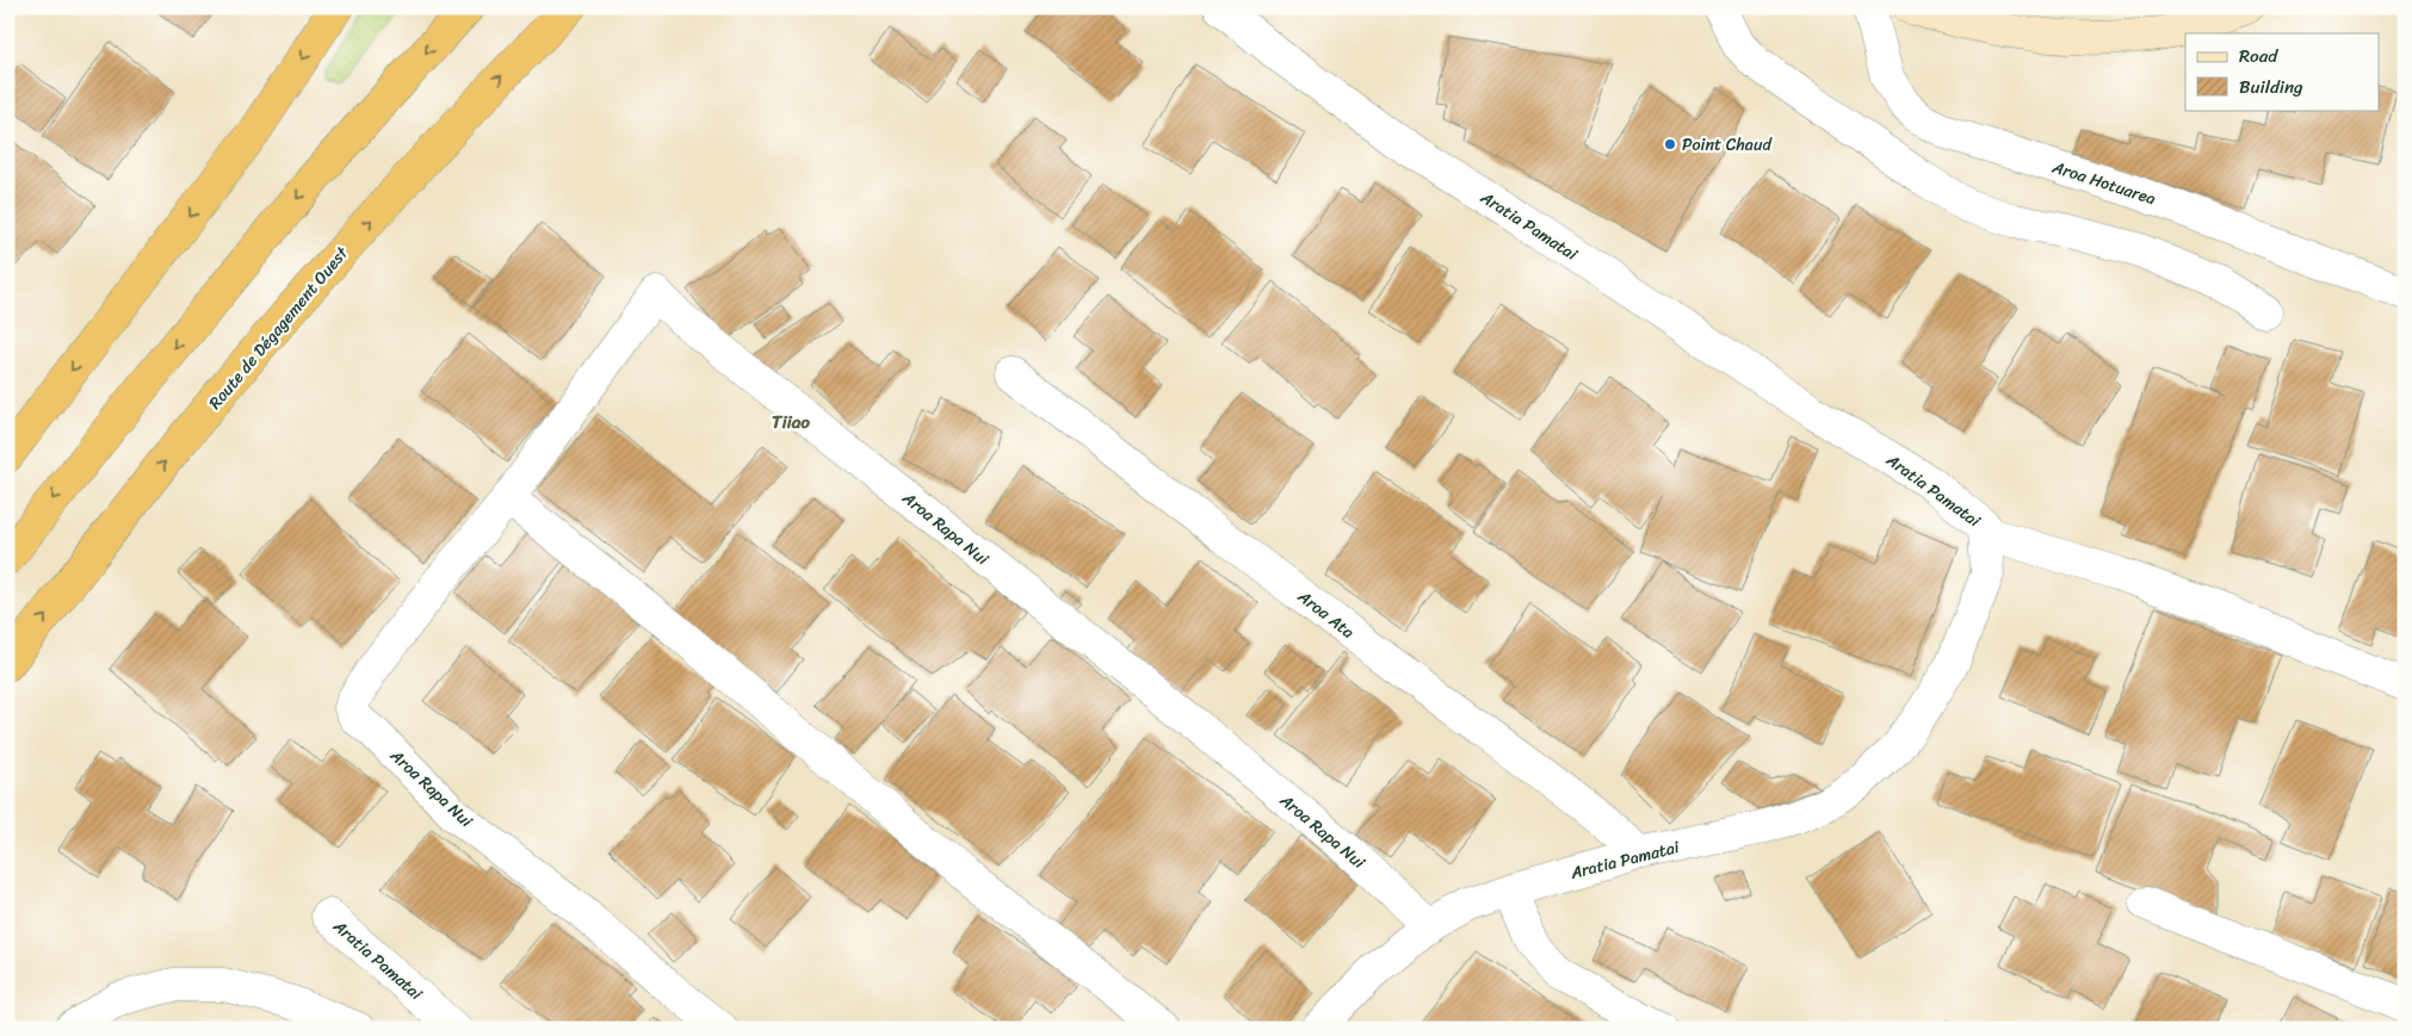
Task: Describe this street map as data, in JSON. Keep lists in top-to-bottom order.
{
  "streets": {
    "highway": ["Route de Dégagement Ouest"],
    "street": [
      "Aroa Hotuarea",
      "Aratia Pamatai",
      "Aroa Rapa Nui",
      "Aroa Ata"
    ]
  },
  "crossings": [
    ["Aratia Pamatai", "Aroa Rapa Nui"],
    ["Aratia Pamatai", "Aroa Ata"]
  ],
  "districts": ["Tiiao"],
  "places": ["Point Chaud"],
  "legend": ["Road", "Building"]
}
